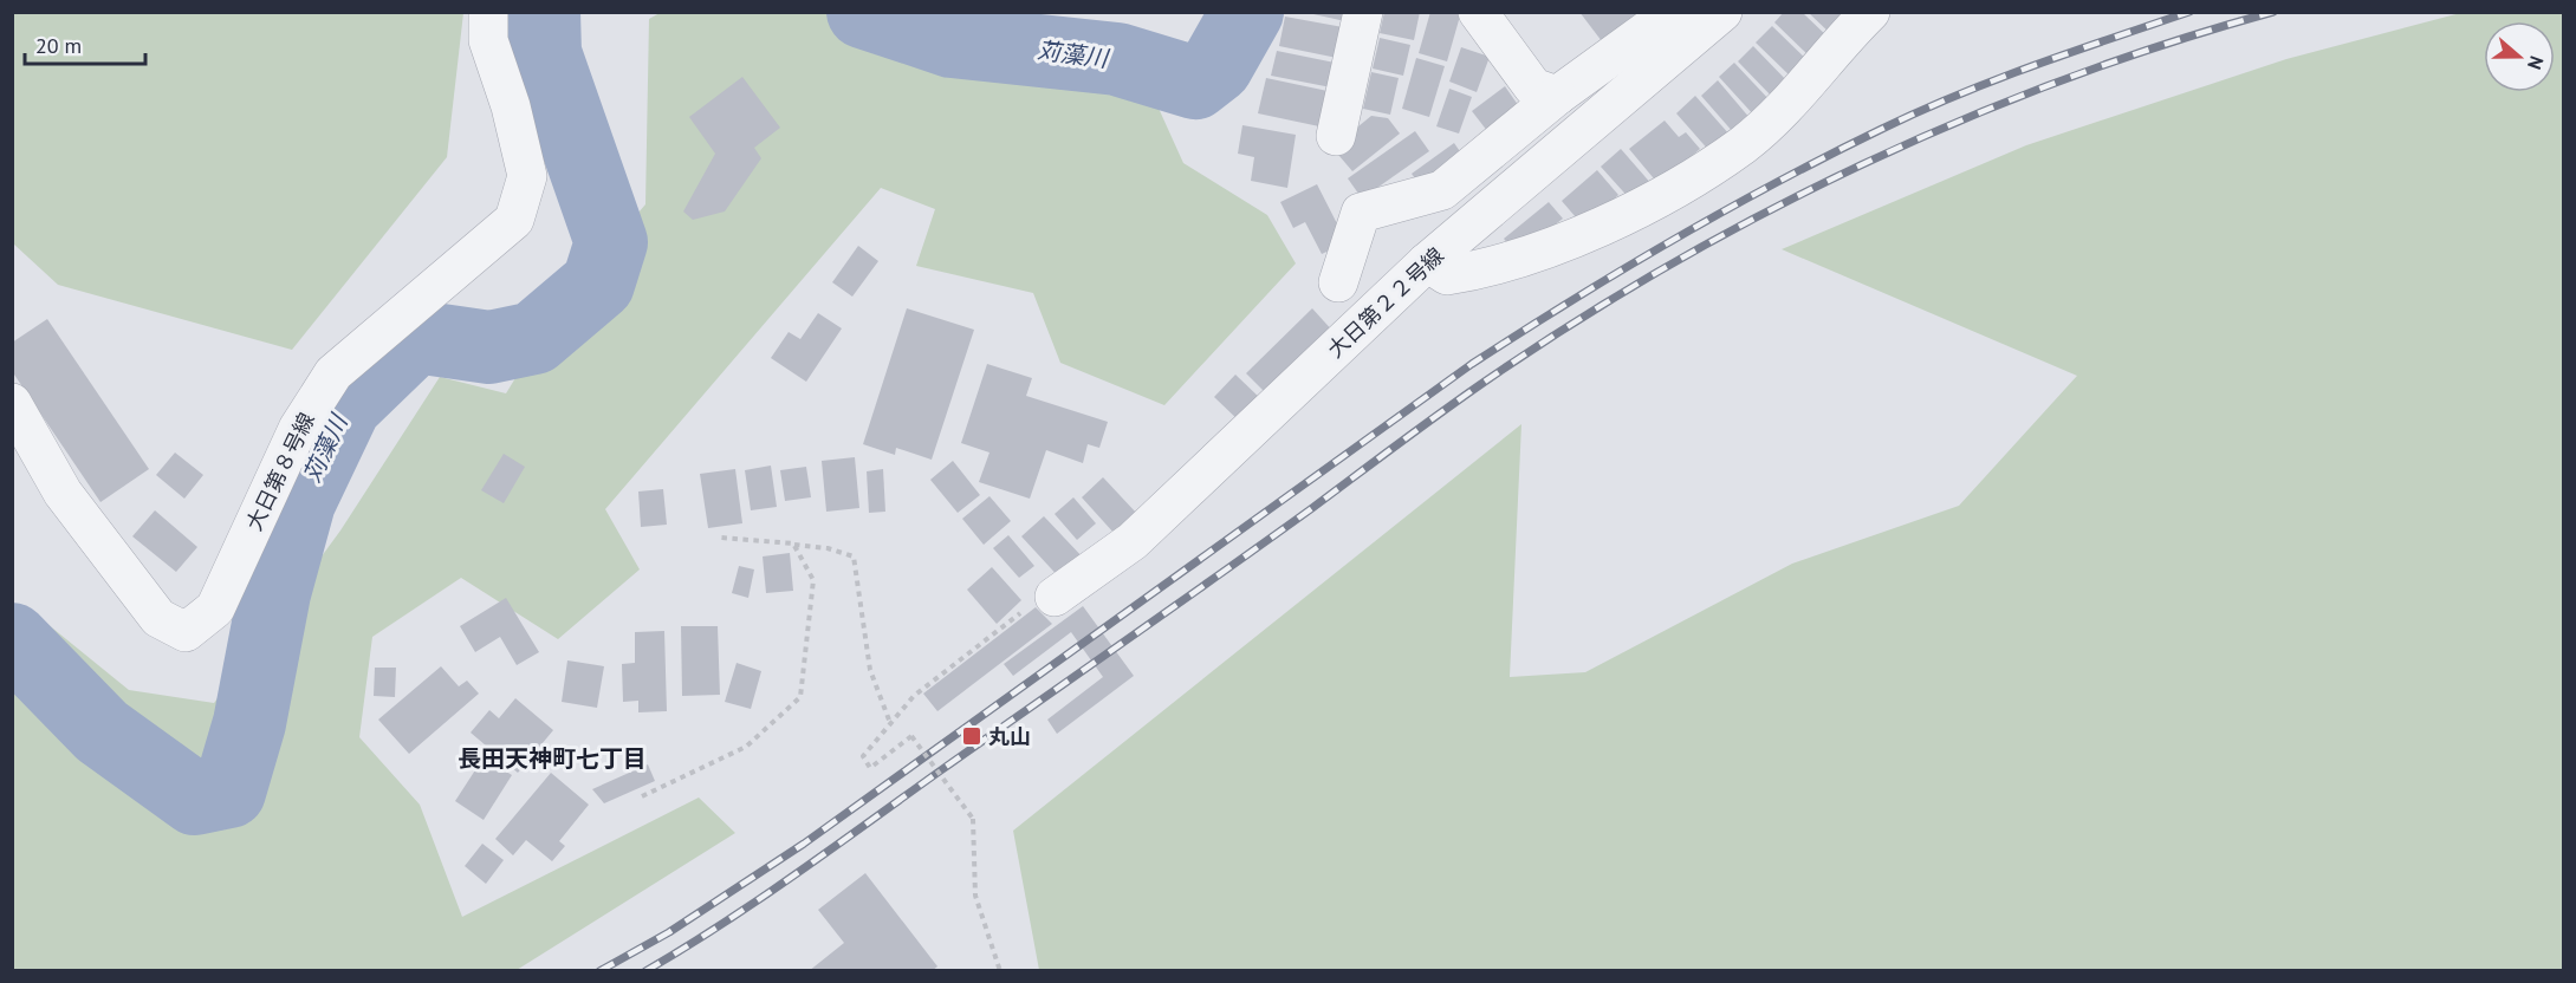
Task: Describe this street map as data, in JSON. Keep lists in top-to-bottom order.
{
  "streets": {
    "street": ["大日第２２号線", "大日第８号線"]
  },
  "districts": ["長田天神町七丁目"],
  "water": ["苅藻川"],
  "places": {
    "transit": ["丸山"]
  },
  "scale_bar": "20 m",
  "north": "right"
}
